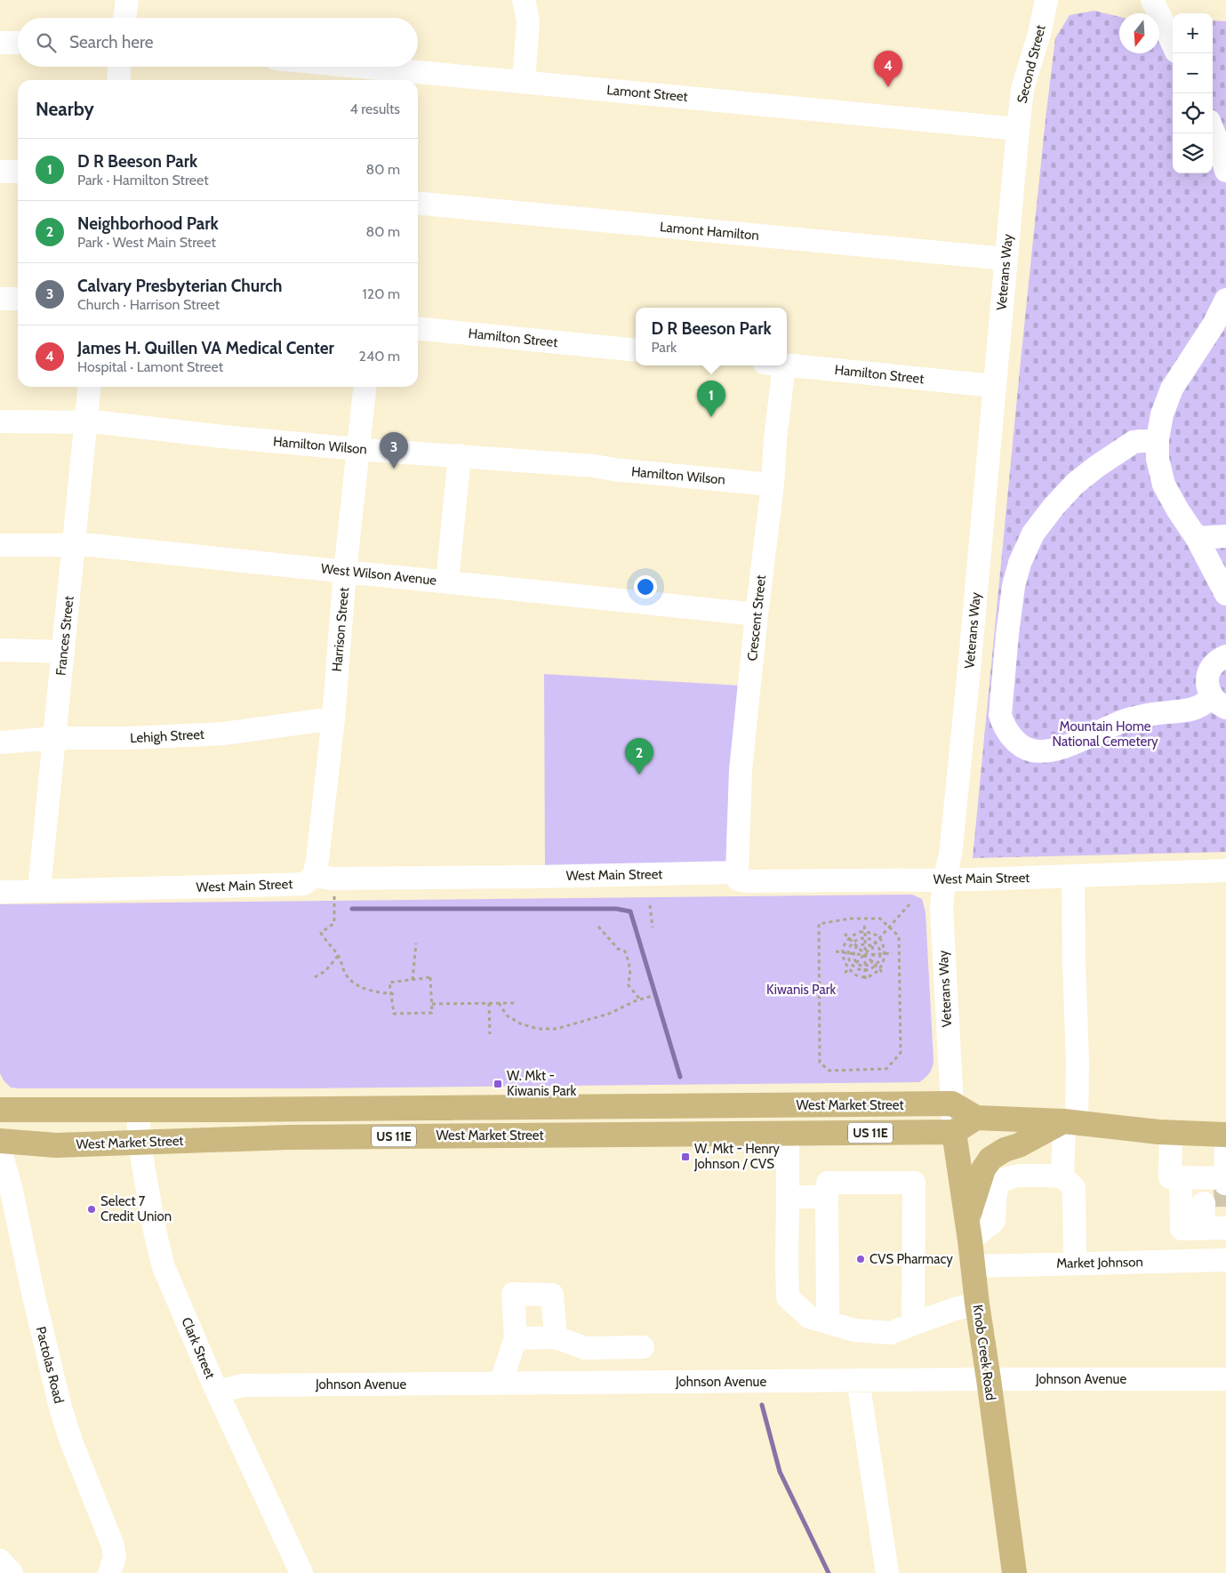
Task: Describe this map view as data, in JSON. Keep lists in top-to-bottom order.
{
  "streets": {
    "main road": ["West Market Street", "US 11E", "Knob Creek Road"],
    "street": [
      "Second Street",
      "Lamont Street",
      "Lamont Hamilton",
      "Veterans Way",
      "Hamilton Street",
      "Hamilton Wilson",
      "West Wilson Avenue",
      "Crescent Street",
      "Harrison Street",
      "Frances Street",
      "Lehigh Street",
      "West Main Street",
      "Market Johnson",
      "Clark Street",
      "Pactolas Road",
      "Johnson Avenue"
    ]
  },
  "crossings": [
    ["Second Street", "Lamont Street"],
    ["Second Street", "Veterans Way"],
    ["Lamont Street", "Veterans Way"],
    ["Lamont Hamilton", "Veterans Way"],
    ["Veterans Way", "Hamilton Street"],
    ["Veterans Way", "West Main Street"],
    ["Veterans Way", "West Market Street"],
    ["Veterans Way", "Knob Creek Road"],
    ["Hamilton Wilson", "Crescent Street"],
    ["Hamilton Wilson", "Harrison Street"],
    ["Hamilton Wilson", "Frances Street"],
    ["West Wilson Avenue", "Crescent Street"],
    ["West Wilson Avenue", "Harrison Street"],
    ["West Wilson Avenue", "Frances Street"],
    ["Crescent Street", "West Main Street"],
    ["Harrison Street", "Lehigh Street"],
    ["Harrison Street", "West Main Street"],
    ["Frances Street", "Lehigh Street"],
    ["Frances Street", "West Main Street"],
    ["West Market Street", "Clark Street"],
    ["West Market Street", "Knob Creek Road"],
    ["Market Johnson", "Knob Creek Road"],
    ["Clark Street", "Johnson Avenue"],
    ["Knob Creek Road", "Johnson Avenue"]
  ],
  "parks": ["Mountain Home National Cemetery", "Kiwanis Park"],
  "places": {
    "transit": ["W. Mkt - Kiwanis Park", "W. Mkt - Henry Johnson / CVS"],
    "other": ["Select 7 Credit Union", "CVS Pharmacy"]
  },
  "north": "bottom",
  "page": {
    "map_buttons": ["+", "−"],
    "search": "Search here",
    "pins": [
      "4",
      "1",
      "3",
      "2"
    ],
    "heading": ["Nearby", "4 results"],
    "list": [
      {
        "mark": "1",
        "name": "D R Beeson Park",
        "note": "Park · Hamilton Street",
        "value": "80 m"
      },
      {
        "mark": "2",
        "name": "Neighborhood Park",
        "note": "Park · West Main Street",
        "value": "80 m"
      },
      {
        "mark": "3",
        "name": "Calvary Presbyterian Church",
        "note": "Church · Harrison Street",
        "value": "120 m"
      },
      {
        "mark": "4",
        "name": "James H. Quillen VA Medical Center",
        "note": "Hospital · Lamont Street",
        "value": "240 m"
      }
    ],
    "popup": ["D R Beeson Park", "Park"]
  }
}
